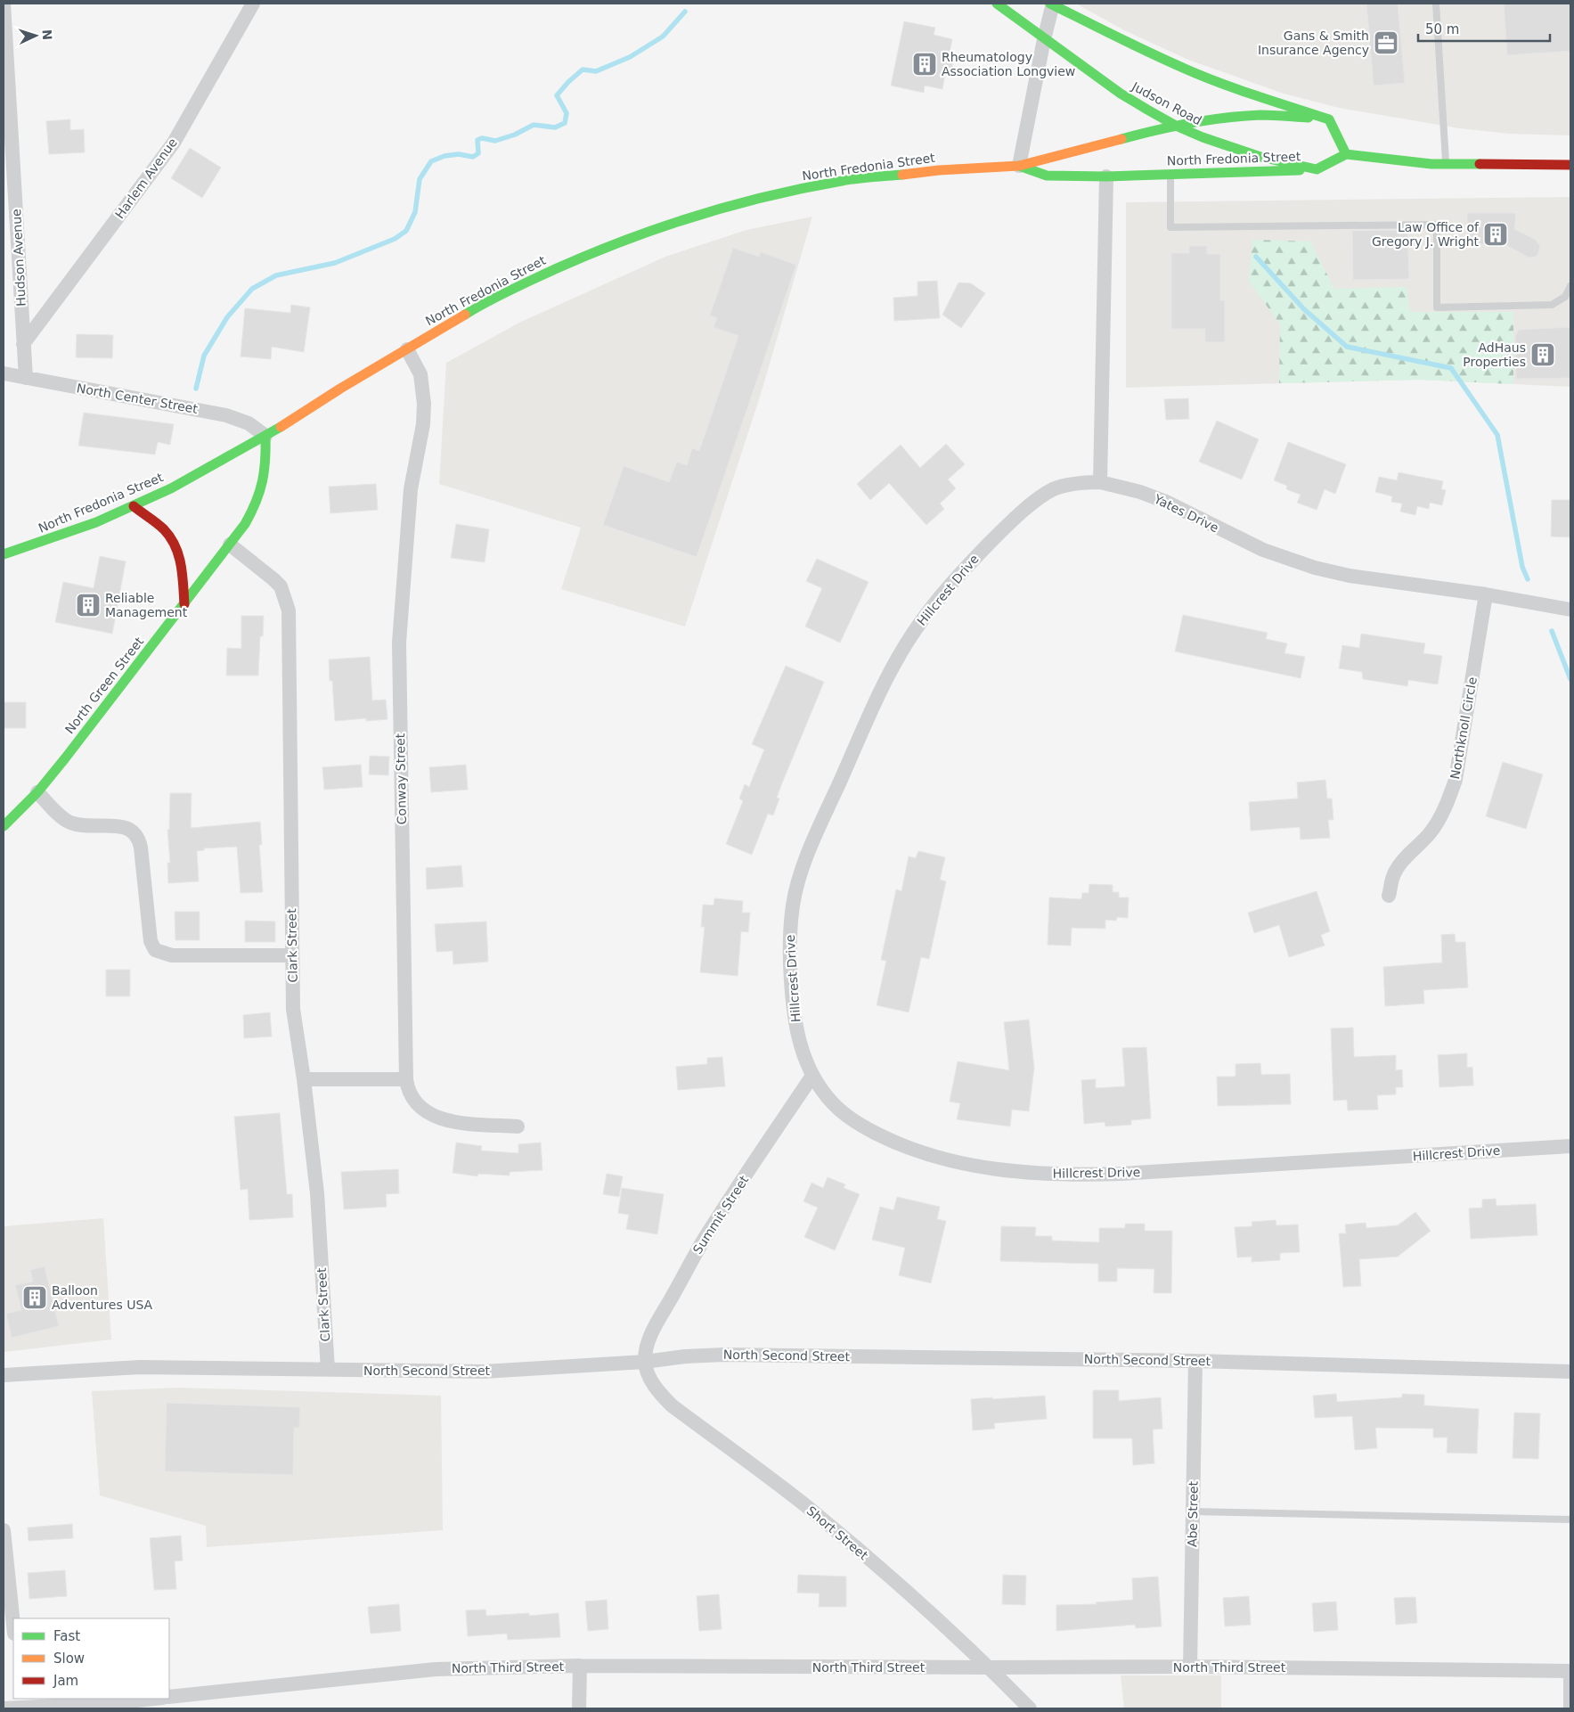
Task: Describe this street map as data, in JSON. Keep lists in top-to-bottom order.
{
  "streets": {
    "street": [
      "Judson Road",
      "North Fredonia Street",
      "Harlem Avenue",
      "Hudson Avenue",
      "North Center Street",
      "Yates Drive",
      "Hillcrest Drive",
      "North Green Street",
      "Northknoll Circle",
      "Conway Street",
      "Clark Street",
      "Summit Street",
      "North Second Street",
      "Abe Street",
      "Short Street",
      "North Third Street"
    ]
  },
  "crossings": [
    ["Judson Road", "North Fredonia Street"],
    ["North Fredonia Street", "North Center Street"],
    ["North Fredonia Street", "North Green Street"],
    ["North Fredonia Street", "Conway Street"],
    ["Harlem Avenue", "Hudson Avenue"],
    ["Hudson Avenue", "North Center Street"],
    ["North Center Street", "North Green Street"],
    ["Yates Drive", "Hillcrest Drive"],
    ["Yates Drive", "Northknoll Circle"],
    ["Hillcrest Drive", "Summit Street"],
    ["North Green Street", "Clark Street"],
    ["Clark Street", "North Second Street"],
    ["Summit Street", "North Second Street"],
    ["Summit Street", "Short Street"],
    ["North Second Street", "Abe Street"],
    ["North Second Street", "Short Street"],
    ["Abe Street", "North Third Street"],
    ["Short Street", "North Third Street"]
  ],
  "places": {
    "office": ["Gans & Smith Insurance Agency"],
    "building": [
      "Rheumatology Association Longview",
      "Law Office of Gregory J. Wright",
      "AdHaus Properties",
      "Reliable Management",
      "Balloon Adventures USA"
    ]
  },
  "legend": ["Fast", "Slow", "Jam"],
  "scale_bar": "50 m",
  "north": "right"
}
